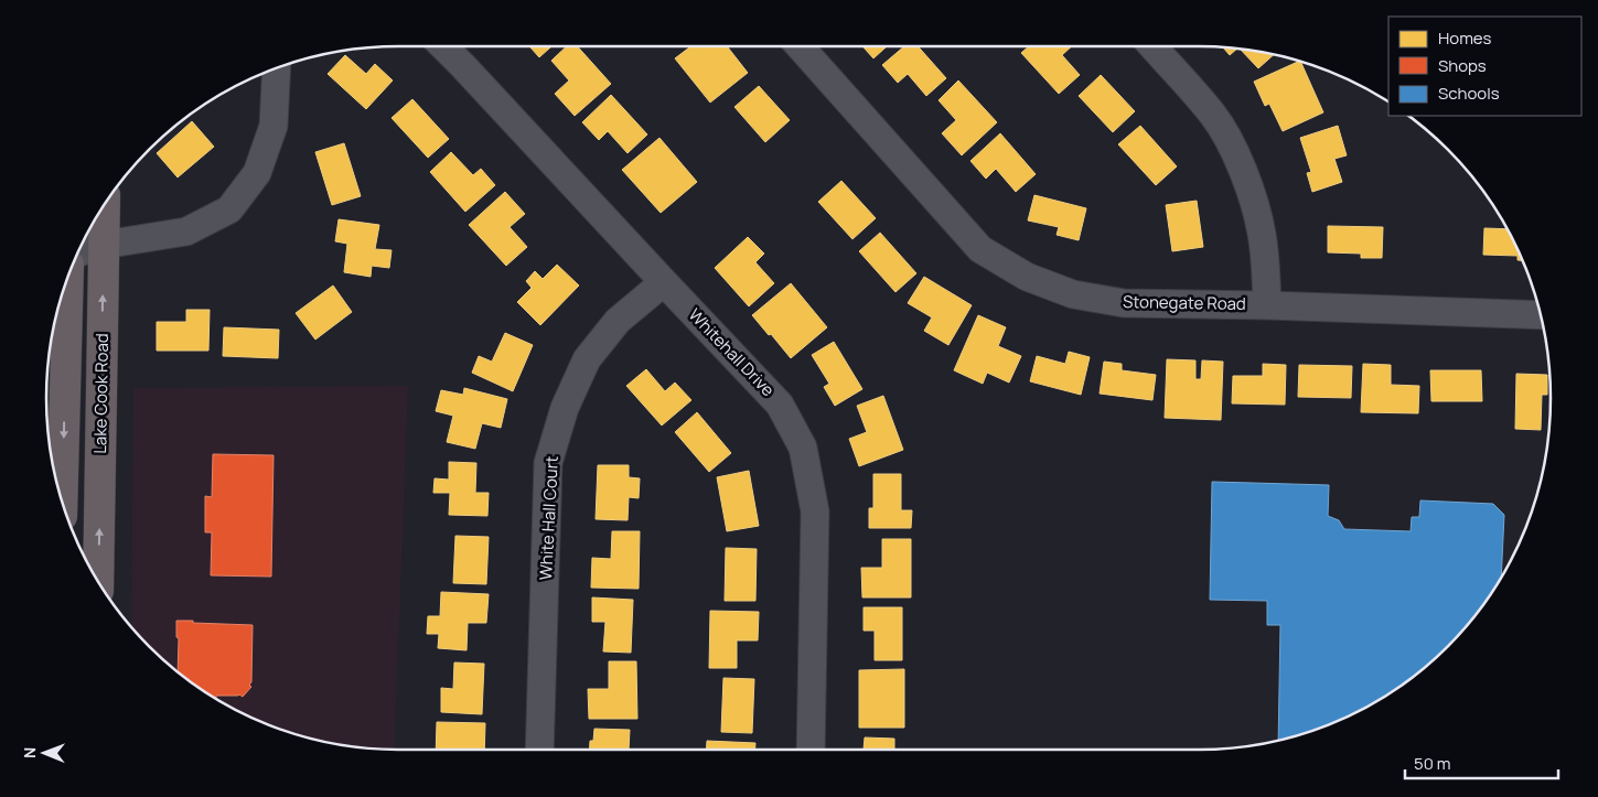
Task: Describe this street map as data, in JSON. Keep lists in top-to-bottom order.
{
  "streets": {
    "main road": ["Lake Cook Road"],
    "street": ["Stonegate Road", "Whitehall Drive", "White Hall Court"]
  },
  "crossings": [
    ["Whitehall Drive", "White Hall Court"]
  ],
  "legend": ["Homes", "Shops", "Schools"],
  "scale_bar": "50 m",
  "north": "left"
}
